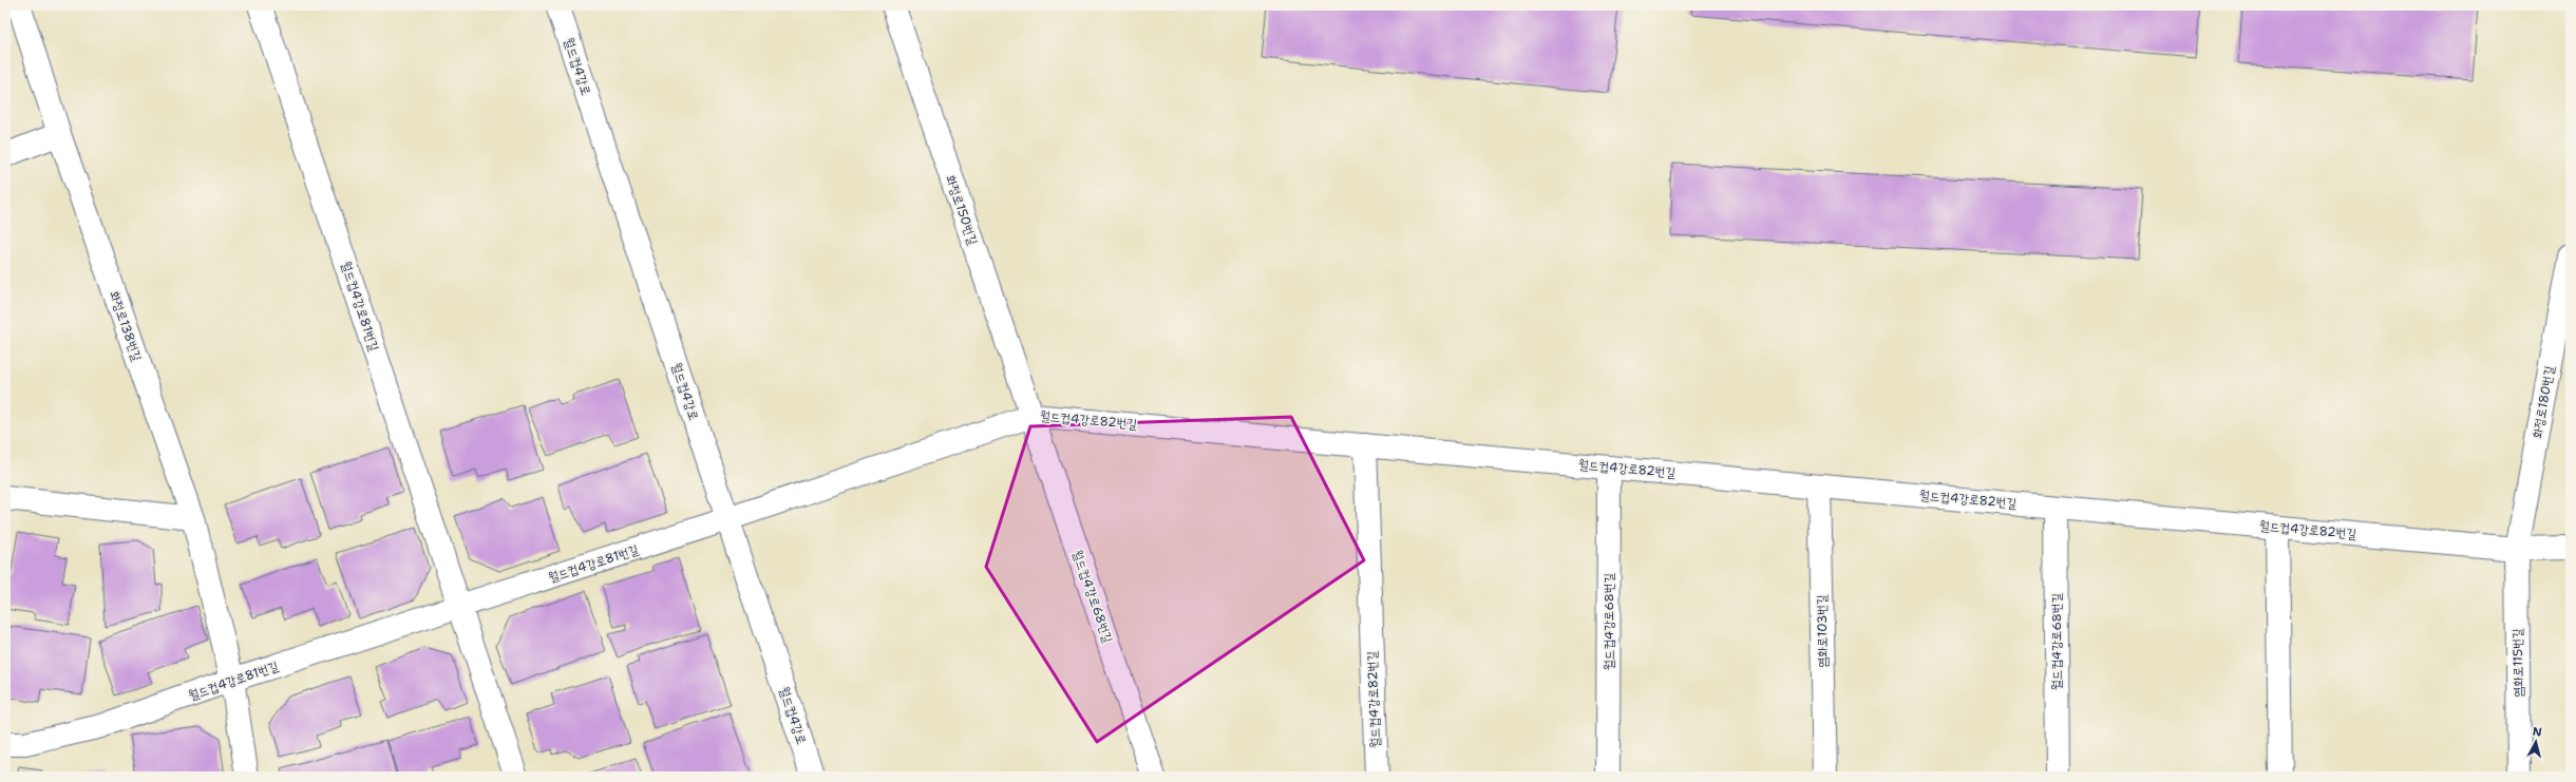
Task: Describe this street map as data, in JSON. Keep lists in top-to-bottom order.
{
  "streets": {
    "street": [
      "월드컵4강로",
      "화정로150번길",
      "월드컵4강로81번길",
      "화정로138번길",
      "화정로180번길",
      "월드컵4강로82번길",
      "월드컵4강로68번길",
      "염화로103번길",
      "염화로115번길"
    ]
  },
  "crossings": [
    ["월드컵4강로", "월드컵4강로81번길"],
    ["월드컵4강로", "월드컵4강로82번길"],
    ["화정로150번길", "월드컵4강로82번길"],
    ["화정로150번길", "월드컵4강로68번길"],
    ["월드컵4강로81번길", "화정로138번길"],
    ["월드컵4강로81번길", "월드컵4강로82번길"],
    ["화정로180번길", "월드컵4강로82번길"],
    ["화정로180번길", "염화로115번길"],
    ["월드컵4강로82번길", "월드컵4강로68번길"],
    ["월드컵4강로82번길", "염화로103번길"],
    ["월드컵4강로82번길", "염화로115번길"]
  ],
  "north": "top"
}
